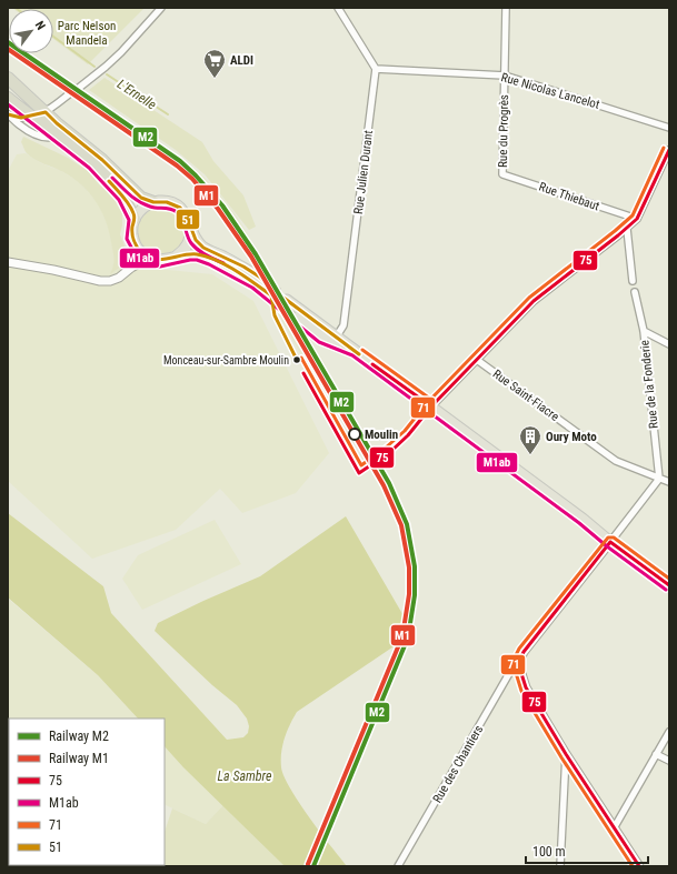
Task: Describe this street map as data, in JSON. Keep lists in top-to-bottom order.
{
  "streets": {
    "street": [
      "Rue Nicolas Lancelot",
      "Rue du Progrès",
      "Rue Julien Durant",
      "Rue Thiebaut",
      "Rue de la Fonderie",
      "Rue Saint-Fiacre",
      "Rue des Chantiers"
    ]
  },
  "crossings": [
    ["Rue Nicolas Lancelot", "Rue du Progrès"],
    ["Rue Nicolas Lancelot", "Rue Julien Durant"],
    ["Rue du Progrès", "Rue Thiebaut"],
    ["Rue de la Fonderie", "Rue Saint-Fiacre"]
  ],
  "water": ["L'Ernelle", "La Sambre"],
  "parks": ["Parc Nelson Mandela"],
  "places": {
    "supermarket": ["ALDI"],
    "other": ["Monceau-sur-Sambre Moulin", "Moulin"],
    "building": ["Oury Moto"]
  },
  "lines": [
    "rail line M2",
    "rail line M1",
    "transit line M1ab",
    "transit line 51",
    "transit line 71",
    "transit line 75"
  ],
  "legend": [
    "Railway M2",
    "Railway M1",
    "75",
    "M1ab",
    "71",
    "51"
  ],
  "scale_bar": "100 m",
  "north": "top right"
}
